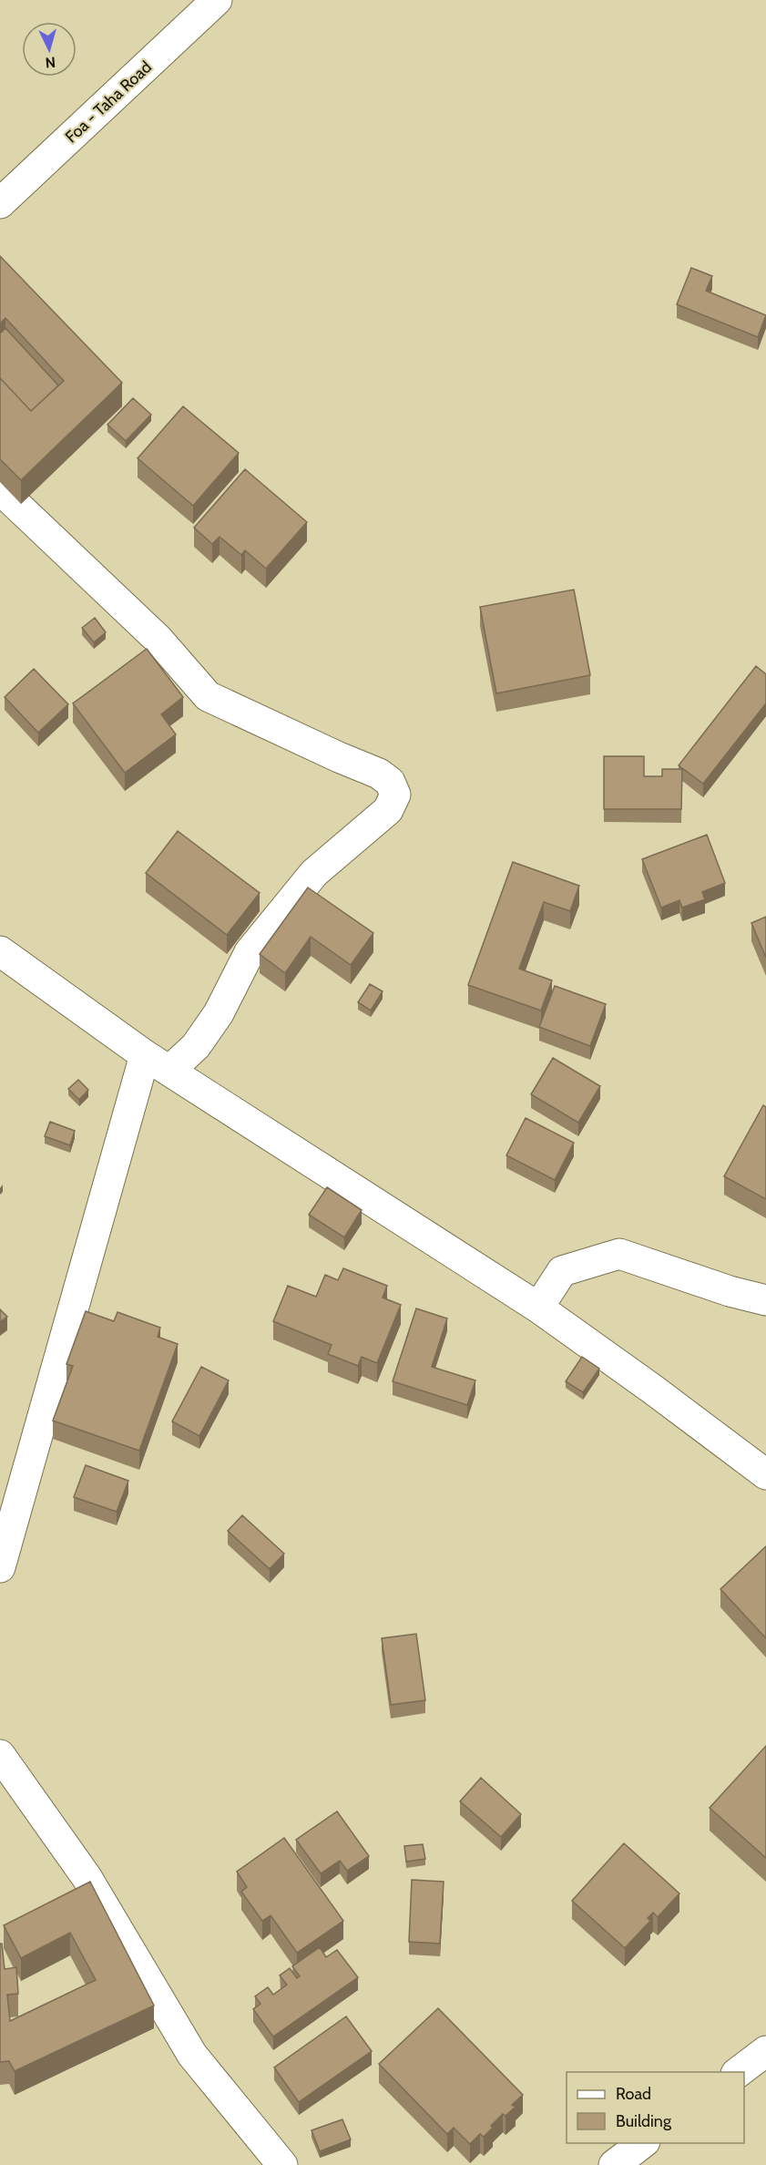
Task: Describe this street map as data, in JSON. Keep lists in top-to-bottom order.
{
  "streets": {
    "street": ["Foa - Taha Road"]
  },
  "legend": ["Road", "Building"],
  "north": "bottom"
}
